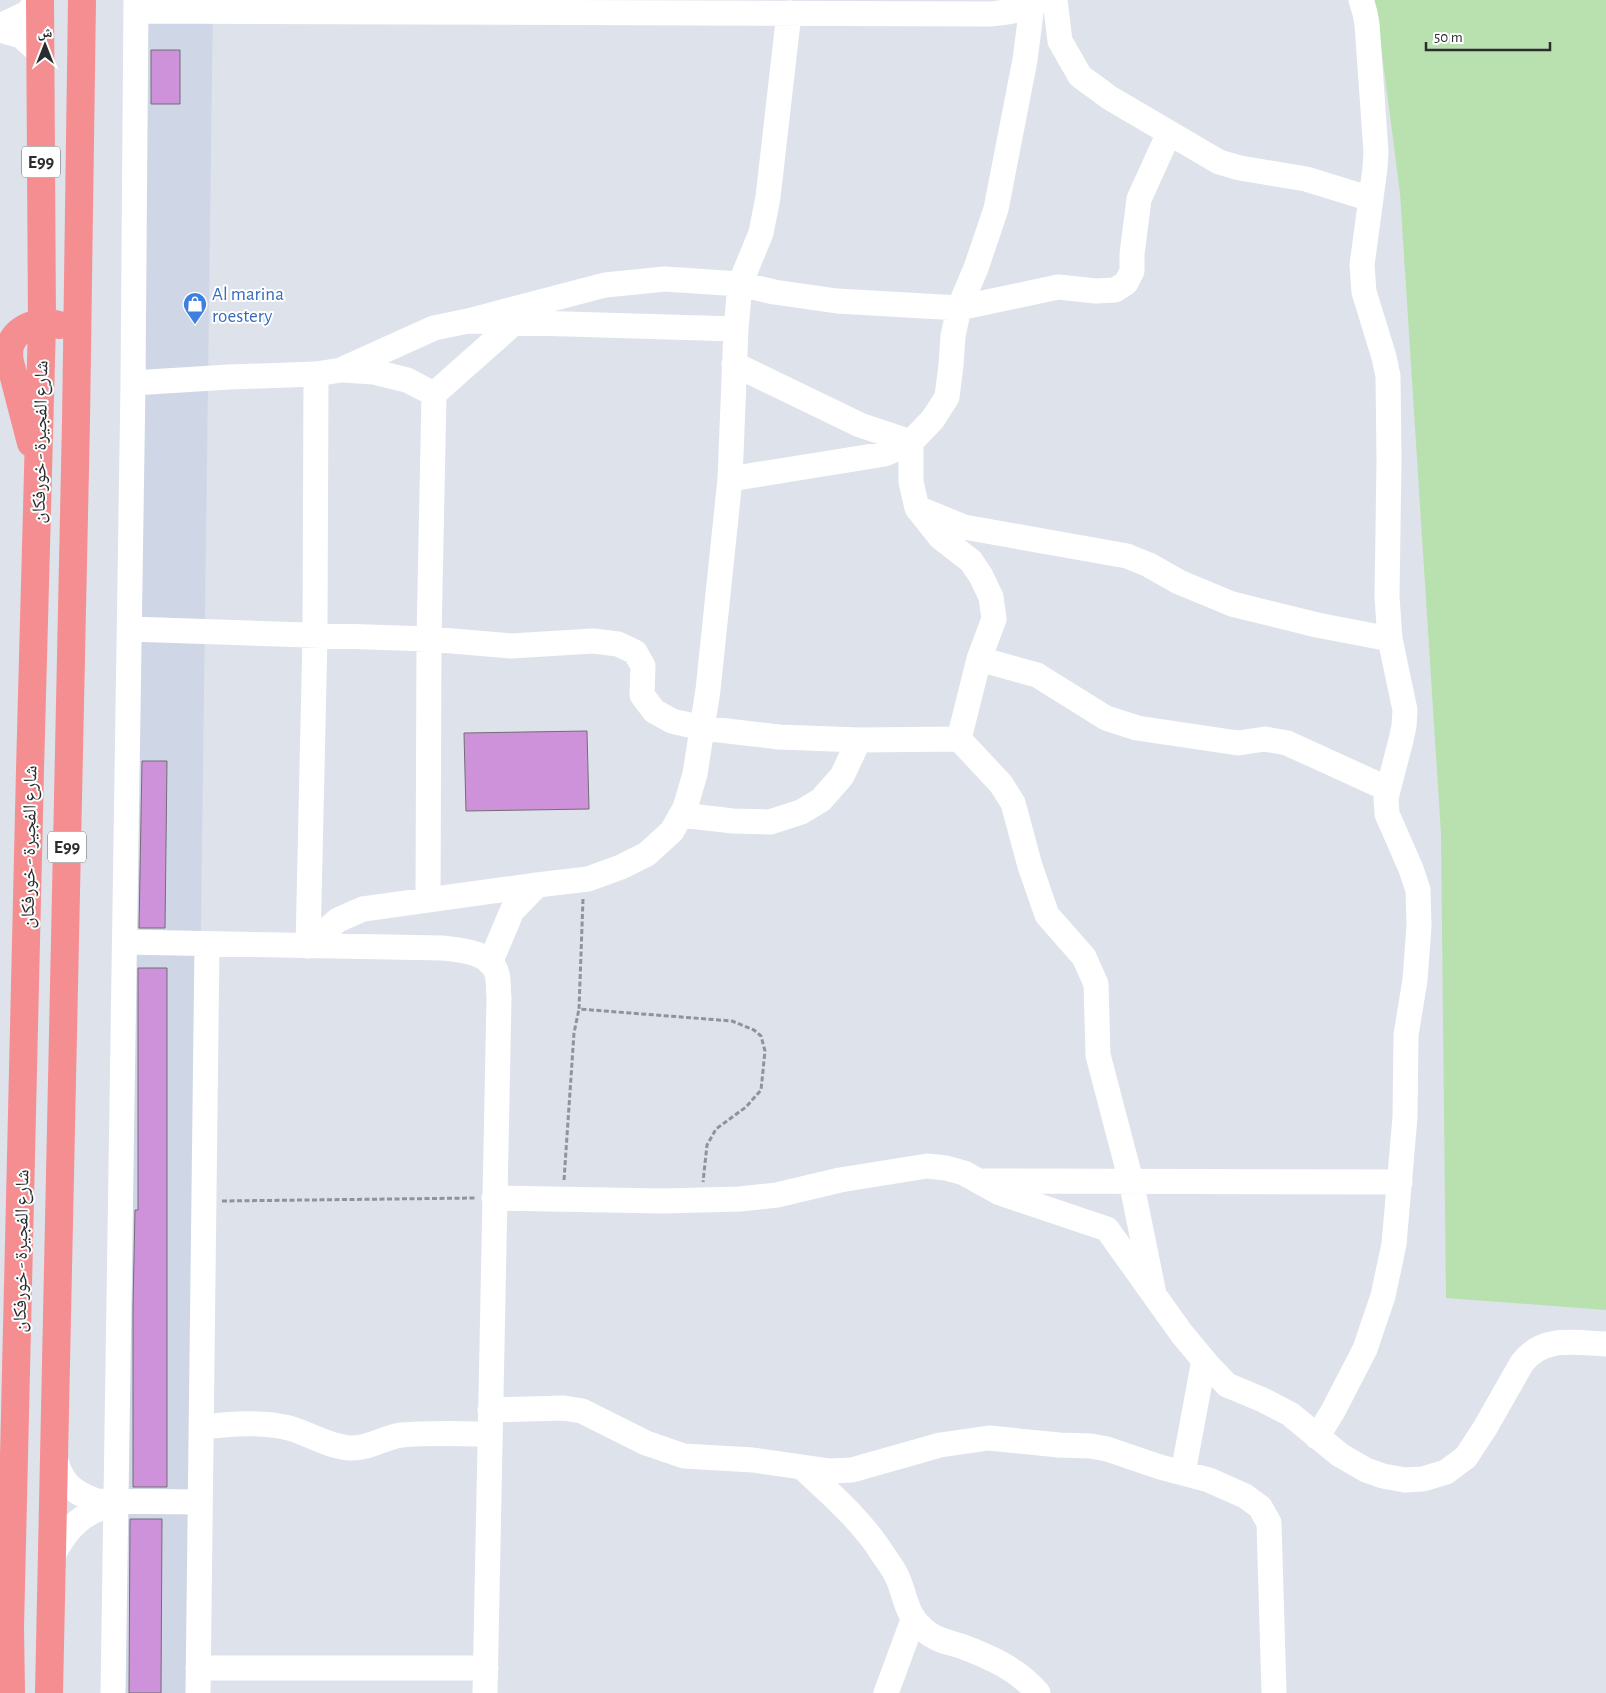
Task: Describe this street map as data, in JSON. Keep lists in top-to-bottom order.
{
  "streets": {
    "highway": ["E99", "شارع الفجيرة - خورفكان"]
  },
  "crossings": [
    ["E99", "شارع الفجيرة - خورفكان"]
  ],
  "places": {
    "shop": ["Al marina roestery"]
  },
  "scale_bar": "50 m",
  "north": "top"
}
